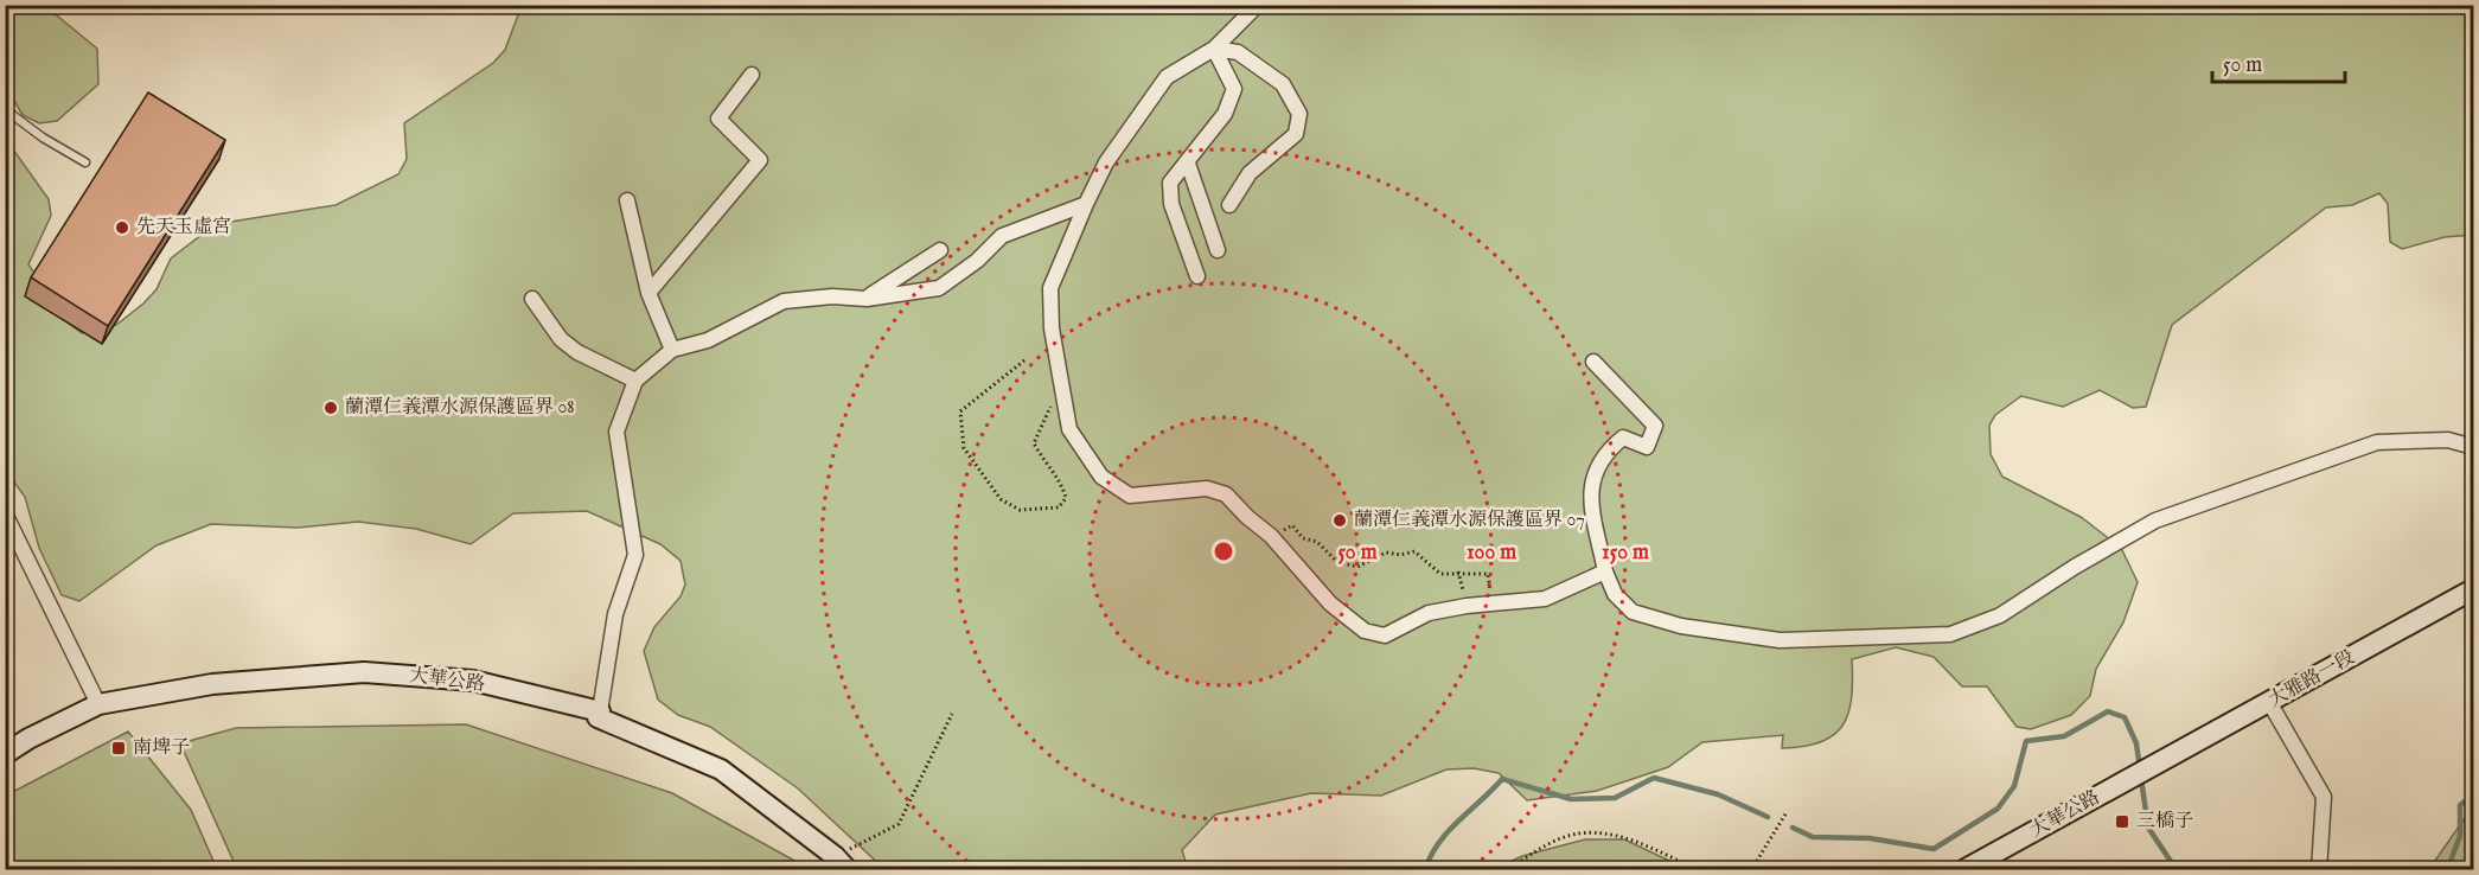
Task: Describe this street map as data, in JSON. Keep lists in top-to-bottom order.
{
  "streets": {
    "main road": ["大雅路一段", "大華公路"]
  },
  "crossings": [
    ["大雅路一段", "大華公路"]
  ],
  "places": {
    "other": ["先天玉虛宮", "蘭潭仁義潭水源保護區界 08", "蘭潭仁義潭水源保護區界 07"],
    "transit": ["南埤子", "三橋子"]
  },
  "scale_bar": "50 m",
  "rings": ["50 m", "100 m", "150 m"]
}
